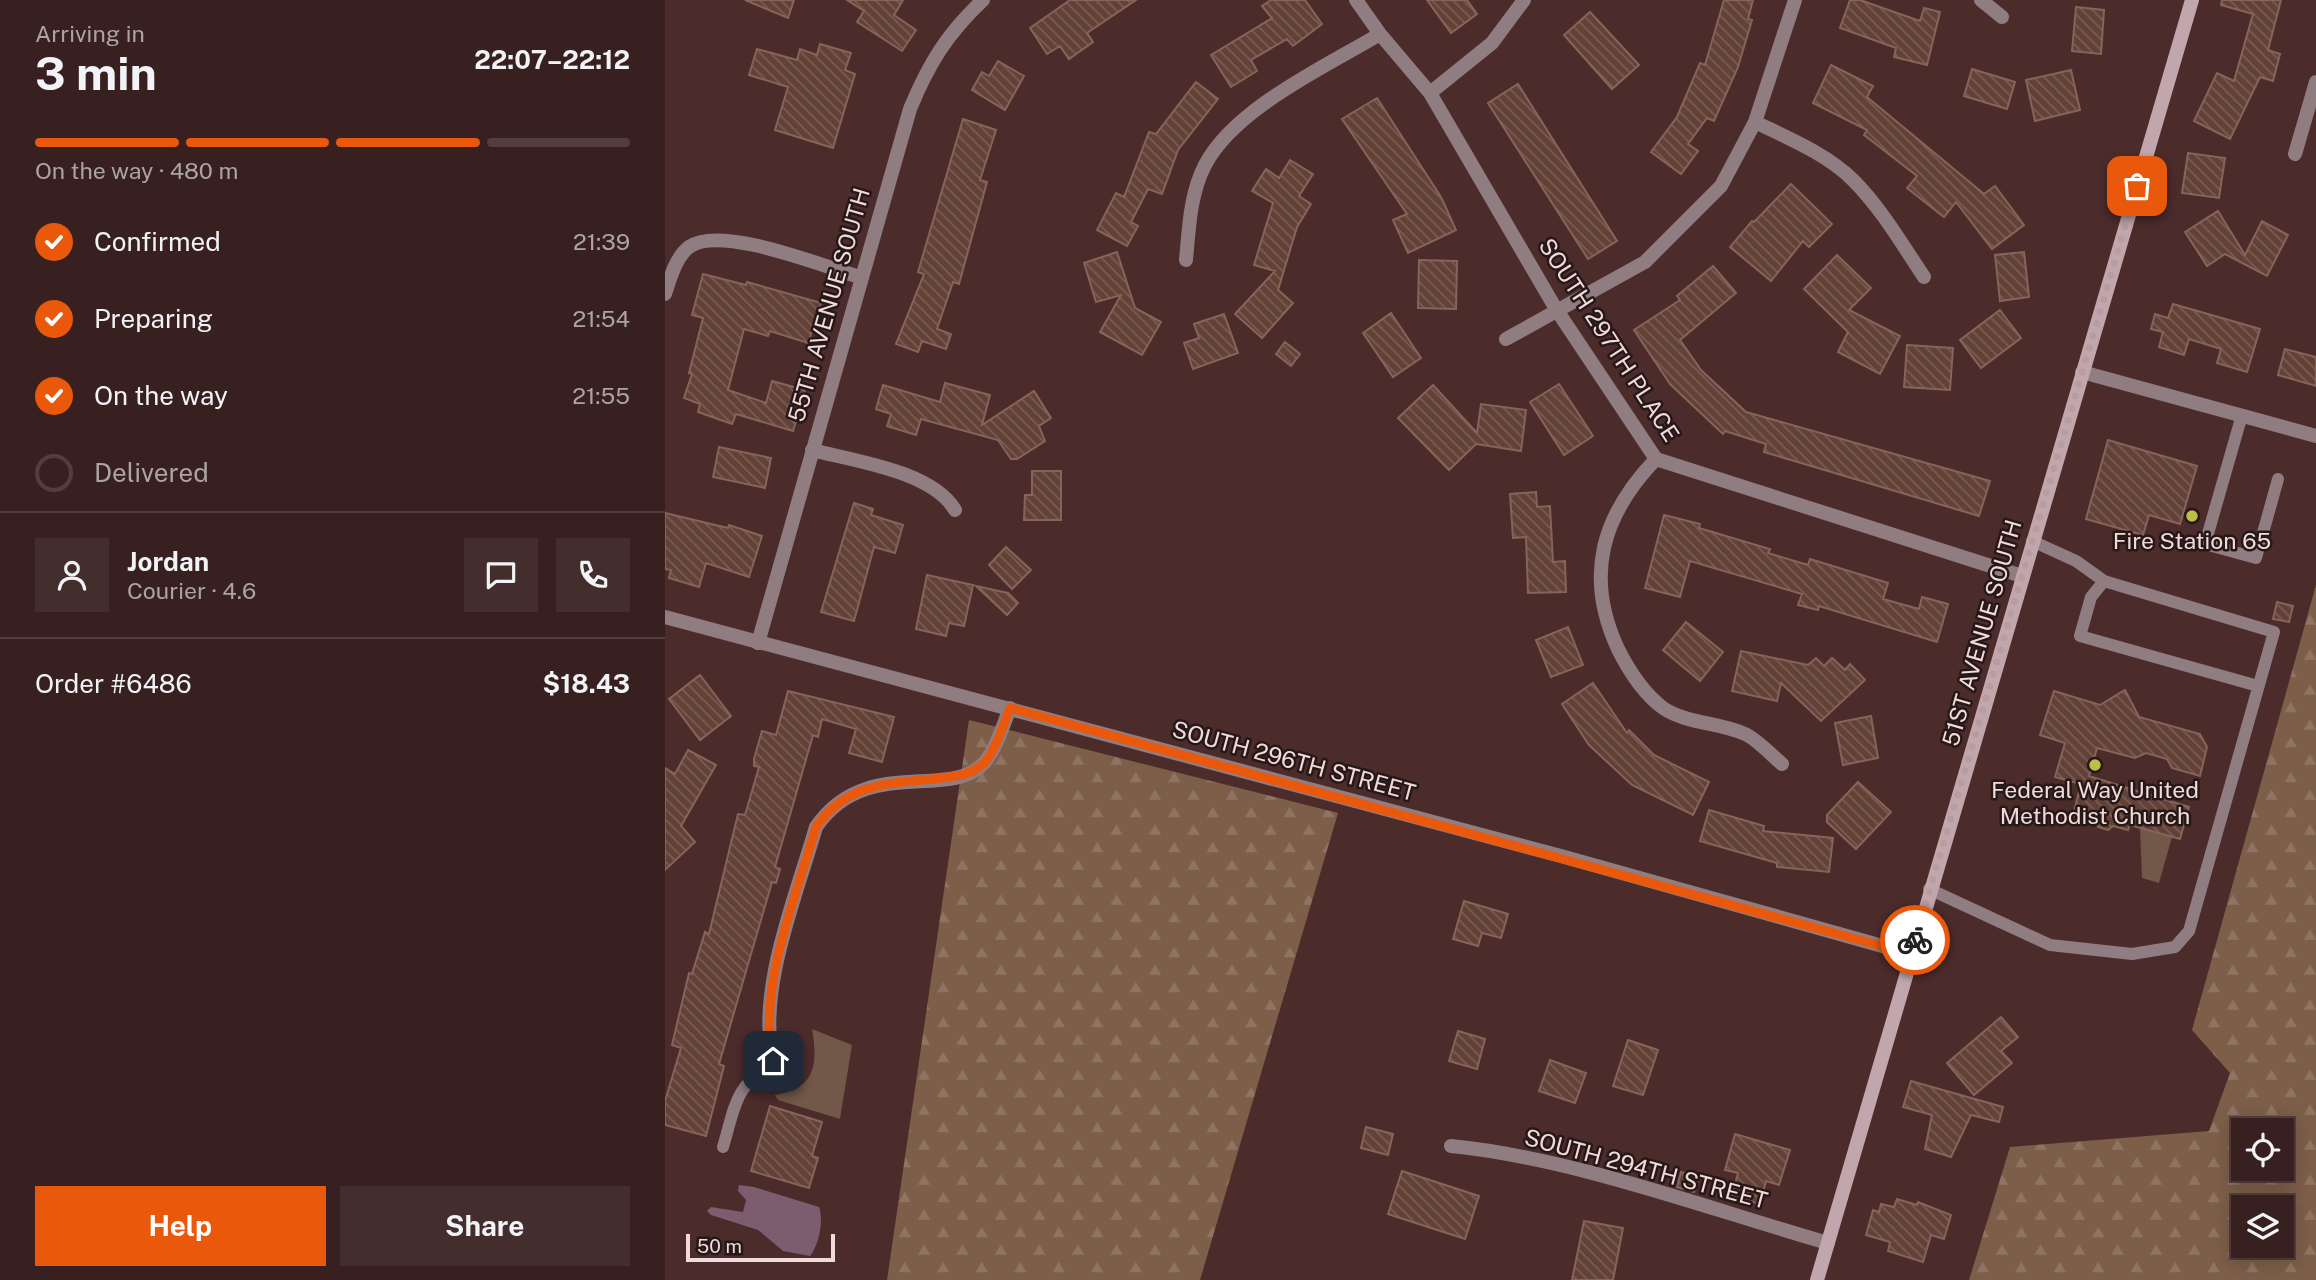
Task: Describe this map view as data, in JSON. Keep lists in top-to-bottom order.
{
  "streets": {
    "main road": ["51ST AVENUE SOUTH"],
    "street": [
      "55TH AVENUE SOUTH",
      "SOUTH 297TH PLACE",
      "SOUTH 296TH STREET",
      "SOUTH 294TH STREET"
    ]
  },
  "crossings": [
    ["55TH AVENUE SOUTH", "SOUTH 296TH STREET"],
    ["SOUTH 297TH PLACE", "51ST AVENUE SOUTH"],
    ["51ST AVENUE SOUTH", "SOUTH 296TH STREET"],
    ["51ST AVENUE SOUTH", "SOUTH 294TH STREET"]
  ],
  "places": ["Fire Station 65", "Federal Way United Methodist Church"],
  "scale_bar": "50 m",
  "page": {
    "heading": ["3 min", "Arriving in", "22:07–22:12"],
    "panel": [
      "Jordan",
      "Courier · 4.6",
      "Order #6486",
      "$18.43"
    ],
    "bar": "On the way · 480 m",
    "list": [
      ["Confirmed", "21:39"],
      ["Preparing", "21:54"],
      ["On the way", "21:55"],
      "Delivered"
    ],
    "buttons": ["Help", "Share"],
    "scale": "50 m"
  }
}
